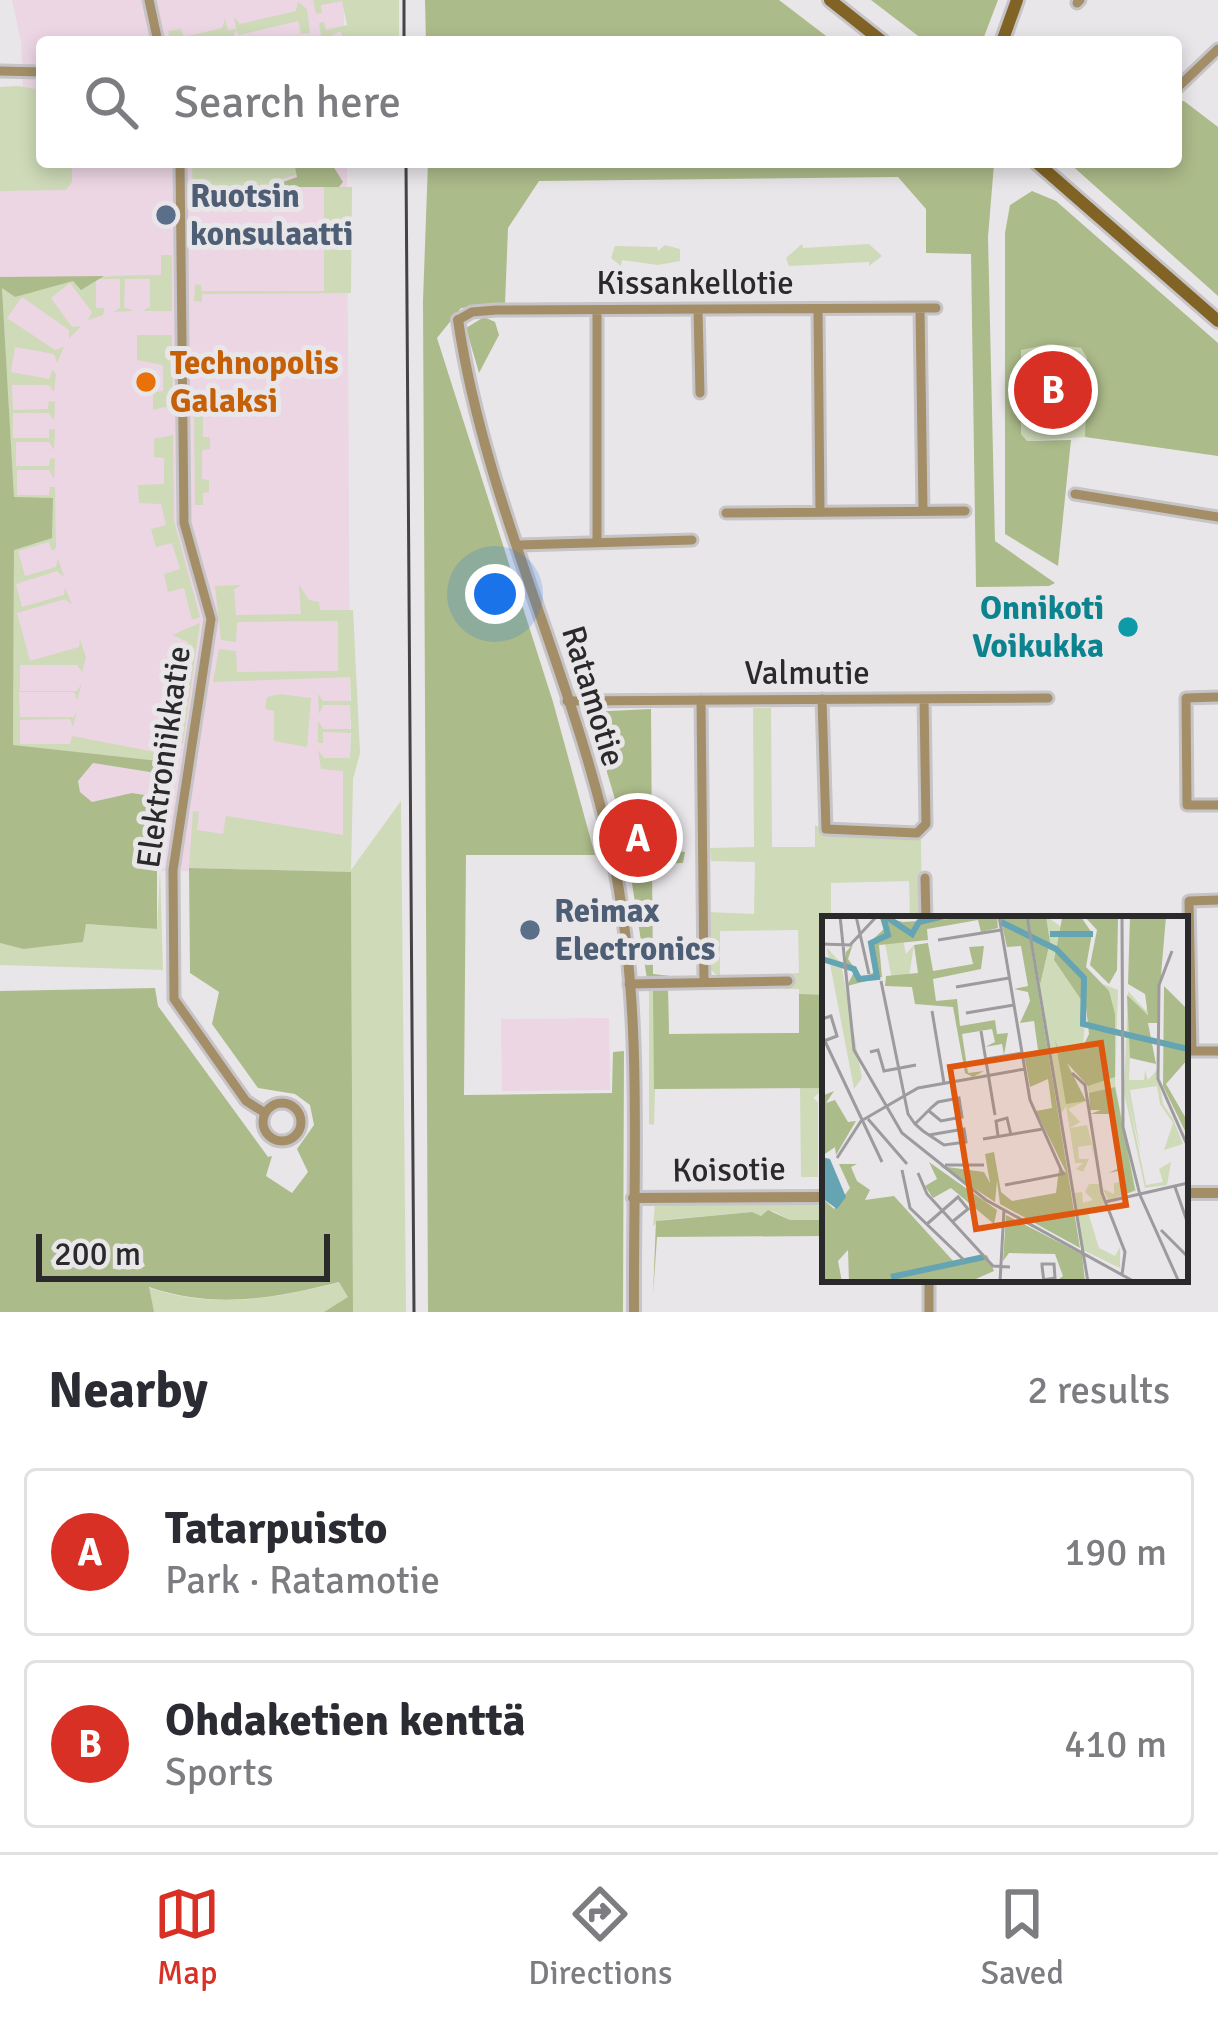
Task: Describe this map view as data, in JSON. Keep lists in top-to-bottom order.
{
  "streets": {
    "street": [
      "Kissankellotie",
      "Valmutie",
      "Ratamotie",
      "Elektroniikkatie",
      "Koisotie"
    ]
  },
  "crossings": [
    ["Kissankellotie", "Ratamotie"],
    ["Valmutie", "Ratamotie"],
    ["Ratamotie", "Koisotie"]
  ],
  "places": [
    "Ruotsin konsulaatti",
    "Technopolis Galaksi",
    "Onnikoti Voikukka",
    "Reimax Electronics"
  ],
  "scale_bar": "200 m",
  "page": {
    "search": "Search here",
    "pins": ["B", "A"],
    "scale": "200 m",
    "heading": ["Nearby", "2 results"],
    "list": [
      {
        "mark": "A",
        "name": "Tatarpuisto",
        "note": "Park · Ratamotie",
        "value": "190 m"
      },
      {
        "mark": "B",
        "name": "Ohdaketien kenttä",
        "note": "Sports",
        "value": "410 m"
      }
    ],
    "nav": ["Map", "Directions", "Saved"]
  }
}
